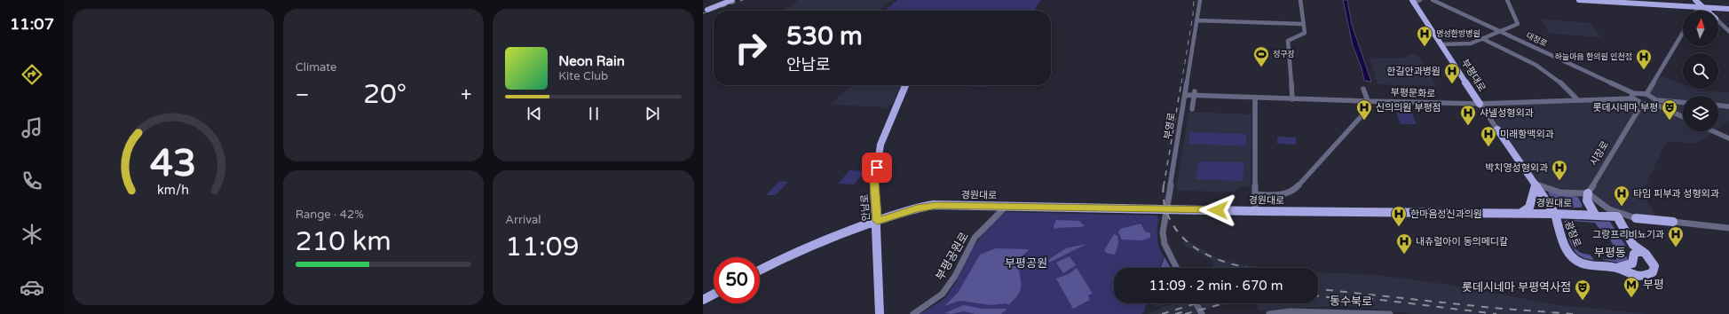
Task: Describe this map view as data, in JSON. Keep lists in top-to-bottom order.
{
  "streets": {
    "main road": [
      "부평대로",
      "경원대로",
      "안남로",
      "광장로"
    ],
    "street": [
      "대정로",
      "부평문화로",
      "부영로",
      "시장로",
      "부평공원로",
      "동수북로"
    ]
  },
  "crossings": [
    ["대정로", "부평문화로"],
    ["대정로", "시장로"],
    ["부평대로", "부평문화로"],
    ["부평대로", "경원대로"],
    ["부평대로", "광장로"],
    ["부평문화로", "부영로"],
    ["부영로", "경원대로"],
    ["경원대로", "안남로"],
    ["경원대로", "광장로"],
    ["경원대로", "부평공원로"]
  ],
  "districts": ["부평동"],
  "parks": ["부평공원"],
  "places": {
    "hospital": [
      "명성한방병원",
      "하늘마음 한의원 인천점",
      "한길안과병원",
      "신의의원 부평점",
      "샤넬성형외과",
      "미래항맥외과",
      "박치영성형외과",
      "타임 피부과 성형외과",
      "한마음정신과의원",
      "그랑프리비뇨기과",
      "내츄럴아이 동의메디칼"
    ],
    "sports": ["정구장"],
    "theatre": ["롯데시네마 부평", "롯데시네마 부평역사점"],
    "metro station": ["부평"]
  },
  "north": "top",
  "page": {
    "tabs": "11:07",
    "tile": [
      "Climate",
      ["Range · 42%", "210 km"],
      ["Arrival", "11:09"]
    ],
    "turn": ["530 m", "안남로"],
    "song": ["Neon Rain", "Kite Club"],
    "heat": ["−", "20°", "+"],
    "limit": "50",
    "trip": "11:09 · 2 min · 670 m",
    "gauge": ["43", "km/h"]
  }
}
